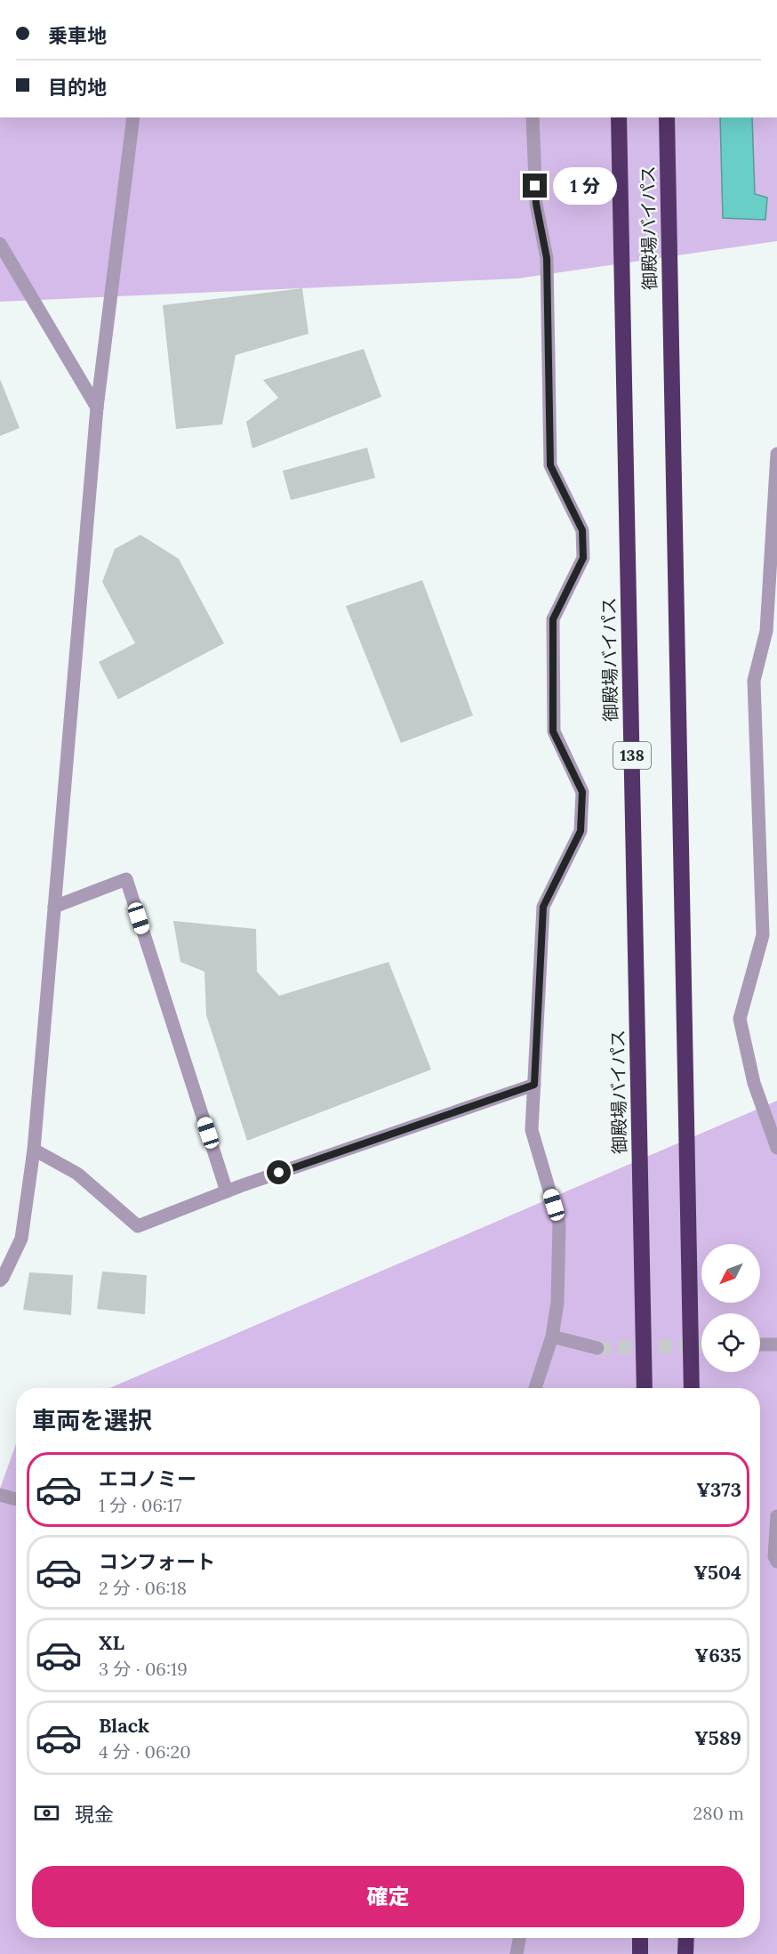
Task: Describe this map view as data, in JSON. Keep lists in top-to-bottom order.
{
  "streets": {
    "highway": ["御殿場バイパス", "138"]
  },
  "north": "bottom left",
  "page": {
    "banner": ["乗車地", "目的地"],
    "bubble": "1 分",
    "heading": "車両を選択",
    "list": [
      {
        "name": "エコノミー",
        "note": "1 分 · 06:17",
        "value": "¥373"
      },
      {
        "name": "コンフォート",
        "note": "2 分 · 06:18",
        "value": "¥504"
      },
      {
        "name": "XL",
        "note": "3 分 · 06:19",
        "value": "¥635"
      },
      {
        "name": "Black",
        "note": "4 分 · 06:20",
        "value": "¥589"
      }
    ],
    "pay": ["現金", "280 m"],
    "buttons": "確定"
  }
}
